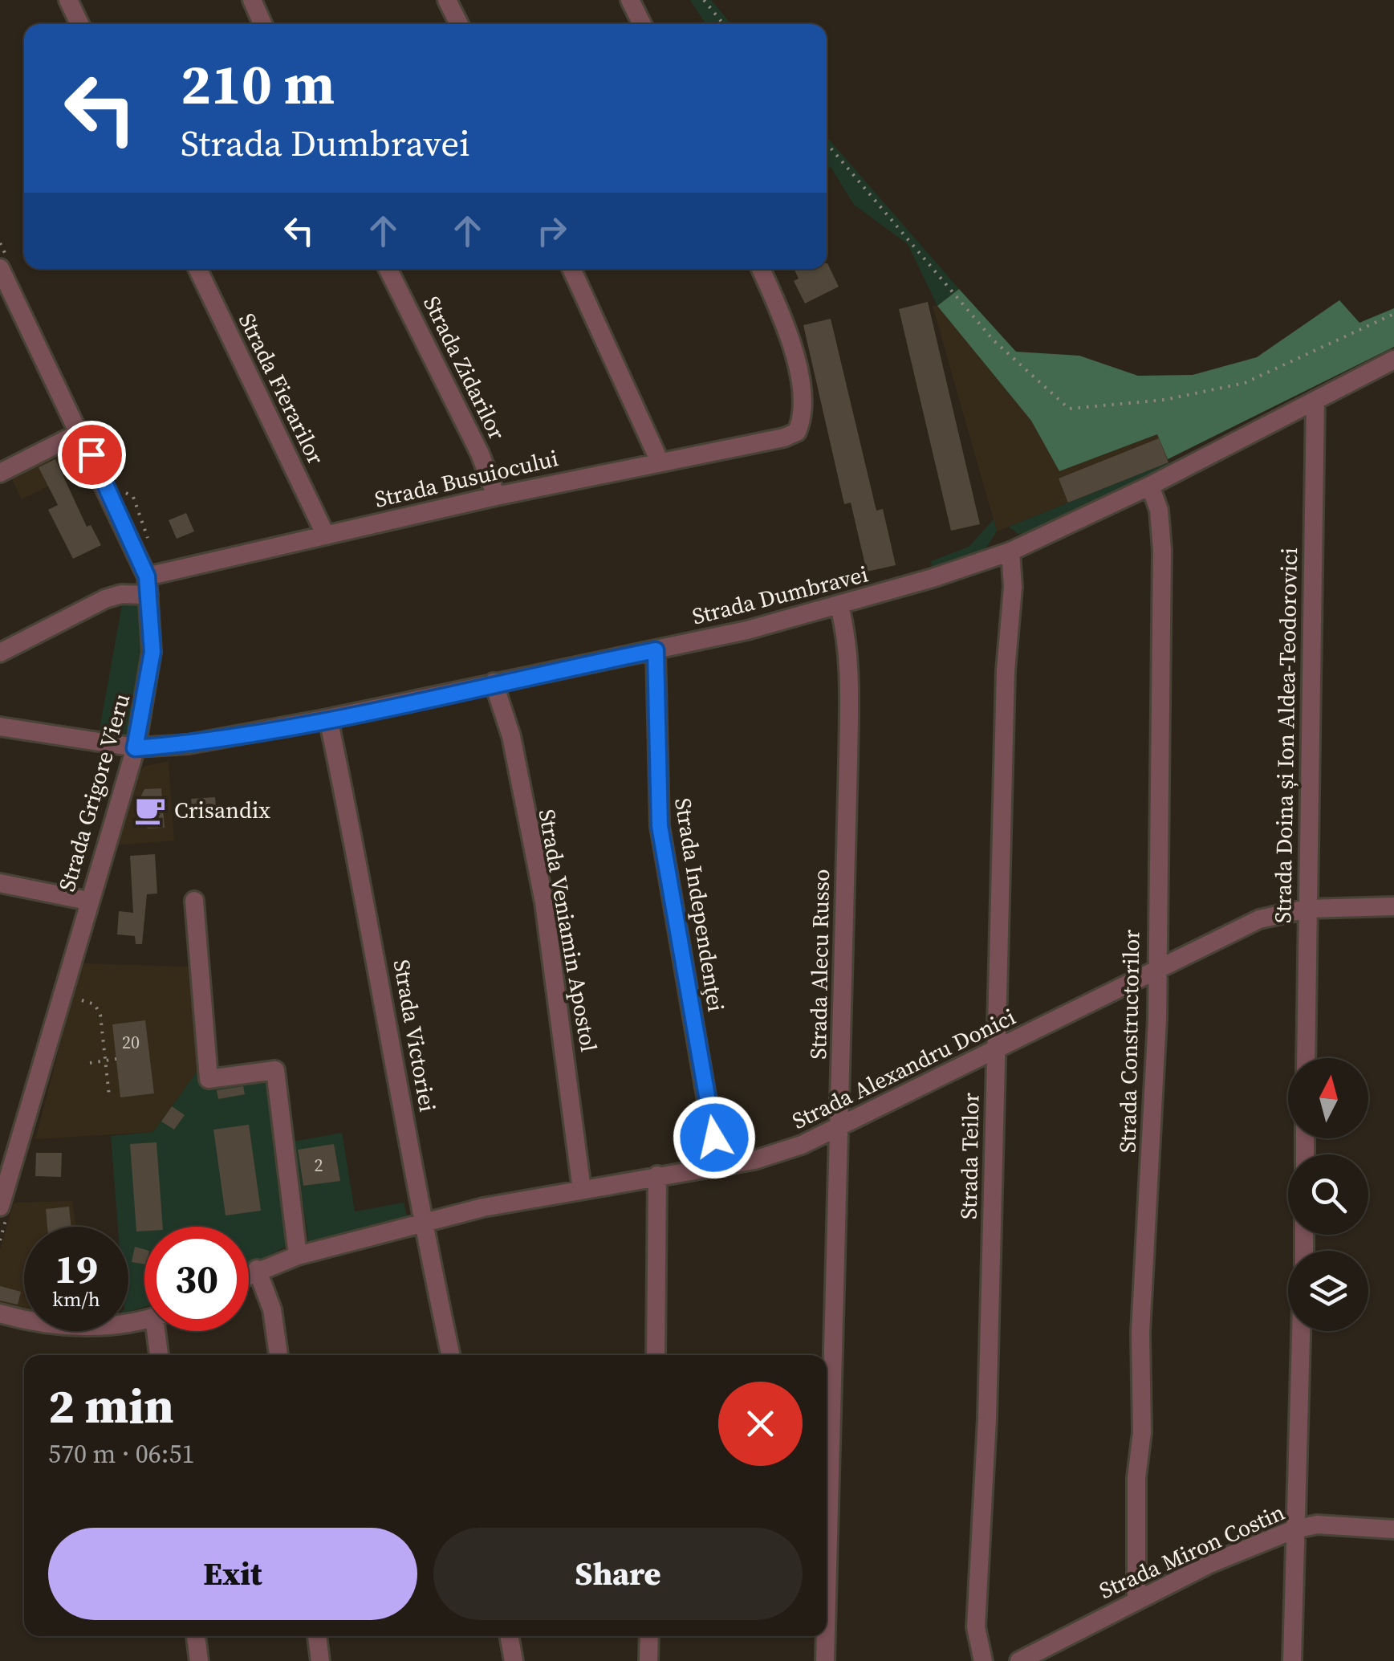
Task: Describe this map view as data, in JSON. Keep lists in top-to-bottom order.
{
  "streets": {
    "street": [
      "Strada Zidarilor",
      "Strada Fierarilor",
      "Strada Busuiocului",
      "Strada Dumbravei",
      "Strada Doina și Ion Aldea-Teodorovici",
      "Strada Grigore Vieru",
      "Strada Independenţei",
      "Strada Veniamin Apostol",
      "Strada Alecu Russo",
      "Strada Victoriei",
      "Strada Constructorilor",
      "Strada Alexandru Donici",
      "Strada Teilor",
      "Strada Miron Costin"
    ]
  },
  "crossings": [
    ["Strada Zidarilor", "Strada Busuiocului"],
    ["Strada Fierarilor", "Strada Busuiocului"],
    ["Strada Busuiocului", "Strada Grigore Vieru"],
    ["Strada Dumbravei", "Strada Doina și Ion Aldea-Teodorovici"],
    ["Strada Dumbravei", "Strada Grigore Vieru"],
    ["Strada Dumbravei", "Strada Independenţei"],
    ["Strada Dumbravei", "Strada Veniamin Apostol"],
    ["Strada Dumbravei", "Strada Alecu Russo"],
    ["Strada Dumbravei", "Strada Victoriei"],
    ["Strada Dumbravei", "Strada Constructorilor"],
    ["Strada Dumbravei", "Strada Teilor"],
    ["Strada Doina și Ion Aldea-Teodorovici", "Strada Alexandru Donici"],
    ["Strada Independenţei", "Strada Alexandru Donici"],
    ["Strada Veniamin Apostol", "Strada Alexandru Donici"],
    ["Strada Alecu Russo", "Strada Alexandru Donici"],
    ["Strada Victoriei", "Strada Alexandru Donici"],
    ["Strada Constructorilor", "Strada Alexandru Donici"],
    ["Strada Constructorilor", "Strada Miron Costin"],
    ["Strada Alexandru Donici", "Strada Teilor"]
  ],
  "places": {
    "cafe": ["Crisandix"]
  },
  "house_numbers": ["20", "2"],
  "north": "top",
  "page": {
    "turn": ["210 m", "Strada Dumbravei"],
    "speed": "19 km/h",
    "limit": "30",
    "heading": ["2 min", "570 m · 06:51"],
    "buttons": ["Exit", "Share"]
  }
}
